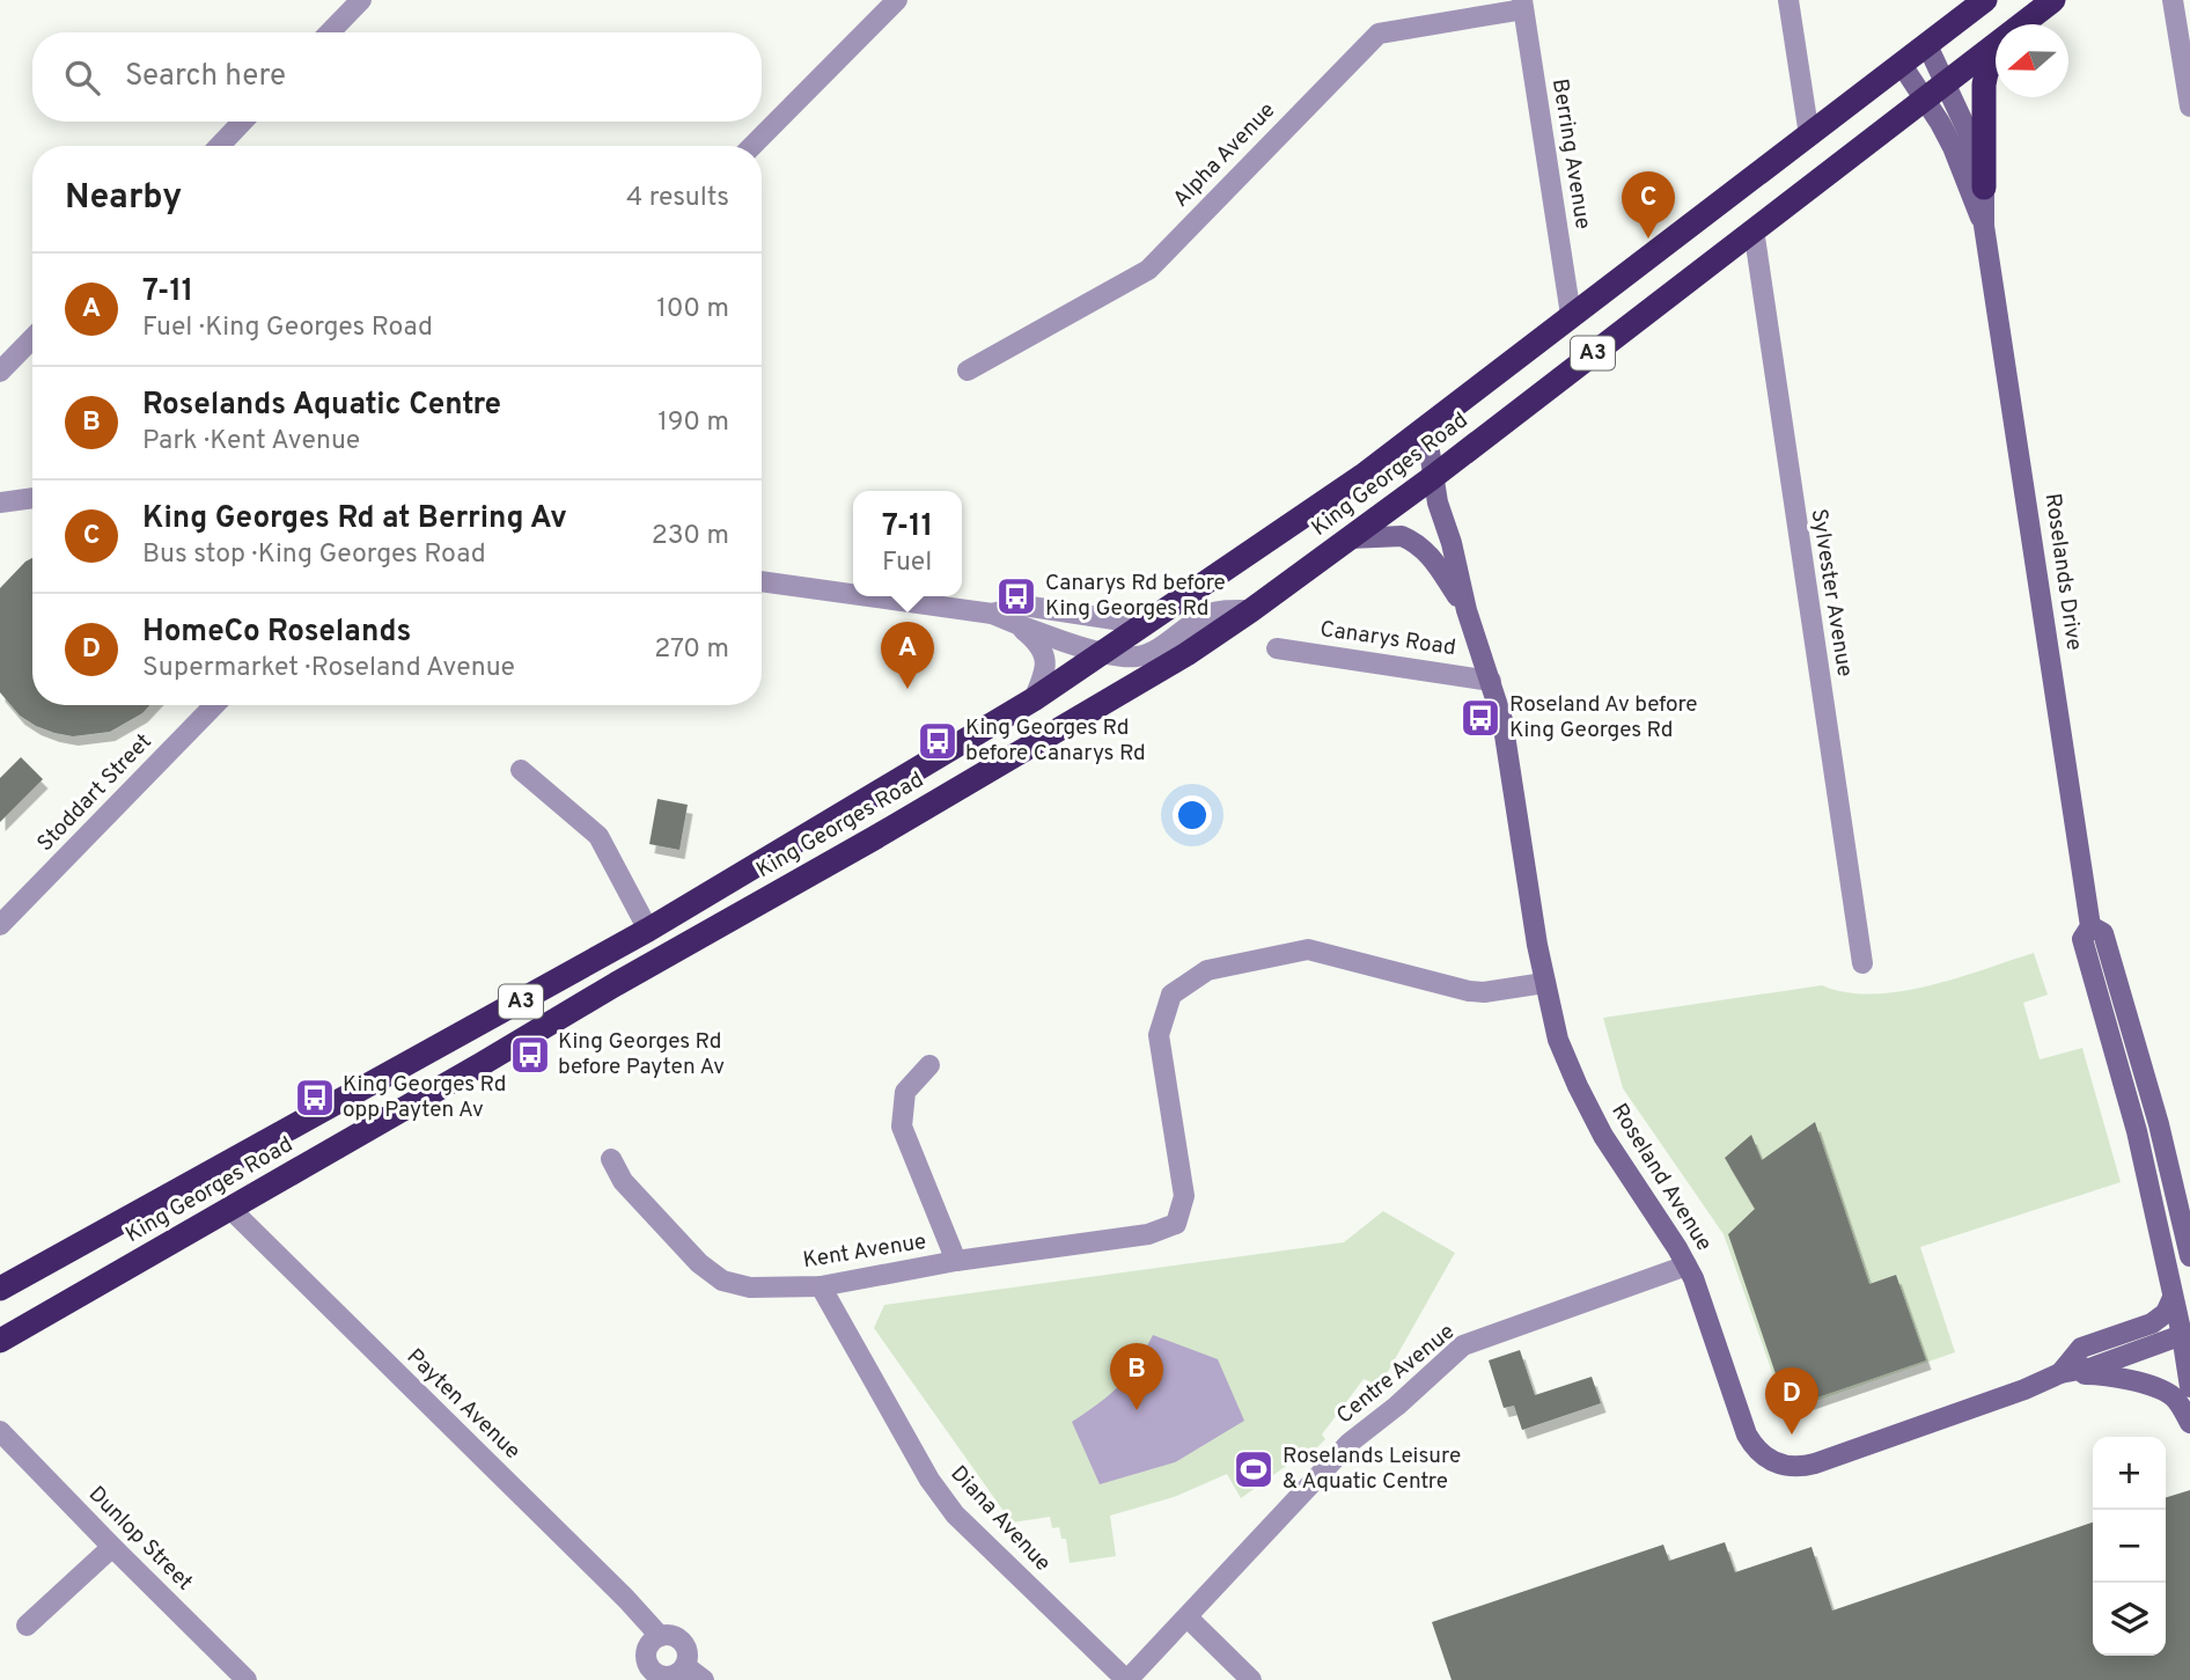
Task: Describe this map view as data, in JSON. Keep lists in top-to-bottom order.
{
  "streets": {
    "highway": ["A3", "King Georges Road"],
    "street": [
      "Berring Avenue",
      "Alpha Avenue",
      "Roselands Drive",
      "Sylvester Avenue",
      "Canarys Road",
      "Stoddart Street",
      "Roseland Avenue",
      "Kent Avenue",
      "Centre Avenue",
      "Payten Avenue",
      "Diana Avenue",
      "Dunlop Street"
    ]
  },
  "crossings": [
    ["Berring Avenue", "Alpha Avenue"],
    ["Berring Avenue", "King Georges Road"],
    ["King Georges Road", "Roselands Drive"],
    ["King Georges Road", "Sylvester Avenue"],
    ["King Georges Road", "Roseland Avenue"],
    ["King Georges Road", "Payten Avenue"],
    ["Roselands Drive", "Roseland Avenue"],
    ["Canarys Road", "Roseland Avenue"],
    ["Roseland Avenue", "Kent Avenue"],
    ["Roseland Avenue", "Centre Avenue"],
    ["Kent Avenue", "Diana Avenue"],
    ["Centre Avenue", "Diana Avenue"]
  ],
  "places": {
    "bus stop": [
      "Canarys Rd before King Georges Rd",
      "Roseland Av before King Georges Rd",
      "King Georges Rd before Canarys Rd",
      "King Georges Rd before Payten Av",
      "King Georges Rd opp Payten Av"
    ],
    "sports": ["Roselands Leisure & Aquatic Centre"]
  },
  "north": "left",
  "page": {
    "search": "Search here",
    "heading": ["Nearby", "4 results"],
    "pins": [
      "C",
      "A",
      "B",
      "D"
    ],
    "list": [
      {
        "mark": "A",
        "name": "7-11",
        "note": "Fuel · King Georges Road",
        "value": "100 m"
      },
      {
        "mark": "B",
        "name": "Roselands Aquatic Centre",
        "note": "Park · Kent Avenue",
        "value": "190 m"
      },
      {
        "mark": "C",
        "name": "King Georges Rd at Berring Av",
        "note": "Bus stop · King Georges Road",
        "value": "230 m"
      },
      {
        "mark": "D",
        "name": "HomeCo Roselands",
        "note": "Supermarket · Roseland Avenue",
        "value": "270 m"
      }
    ],
    "popup": ["7-11", "Fuel"],
    "map_buttons": ["+", "−"]
  }
}
